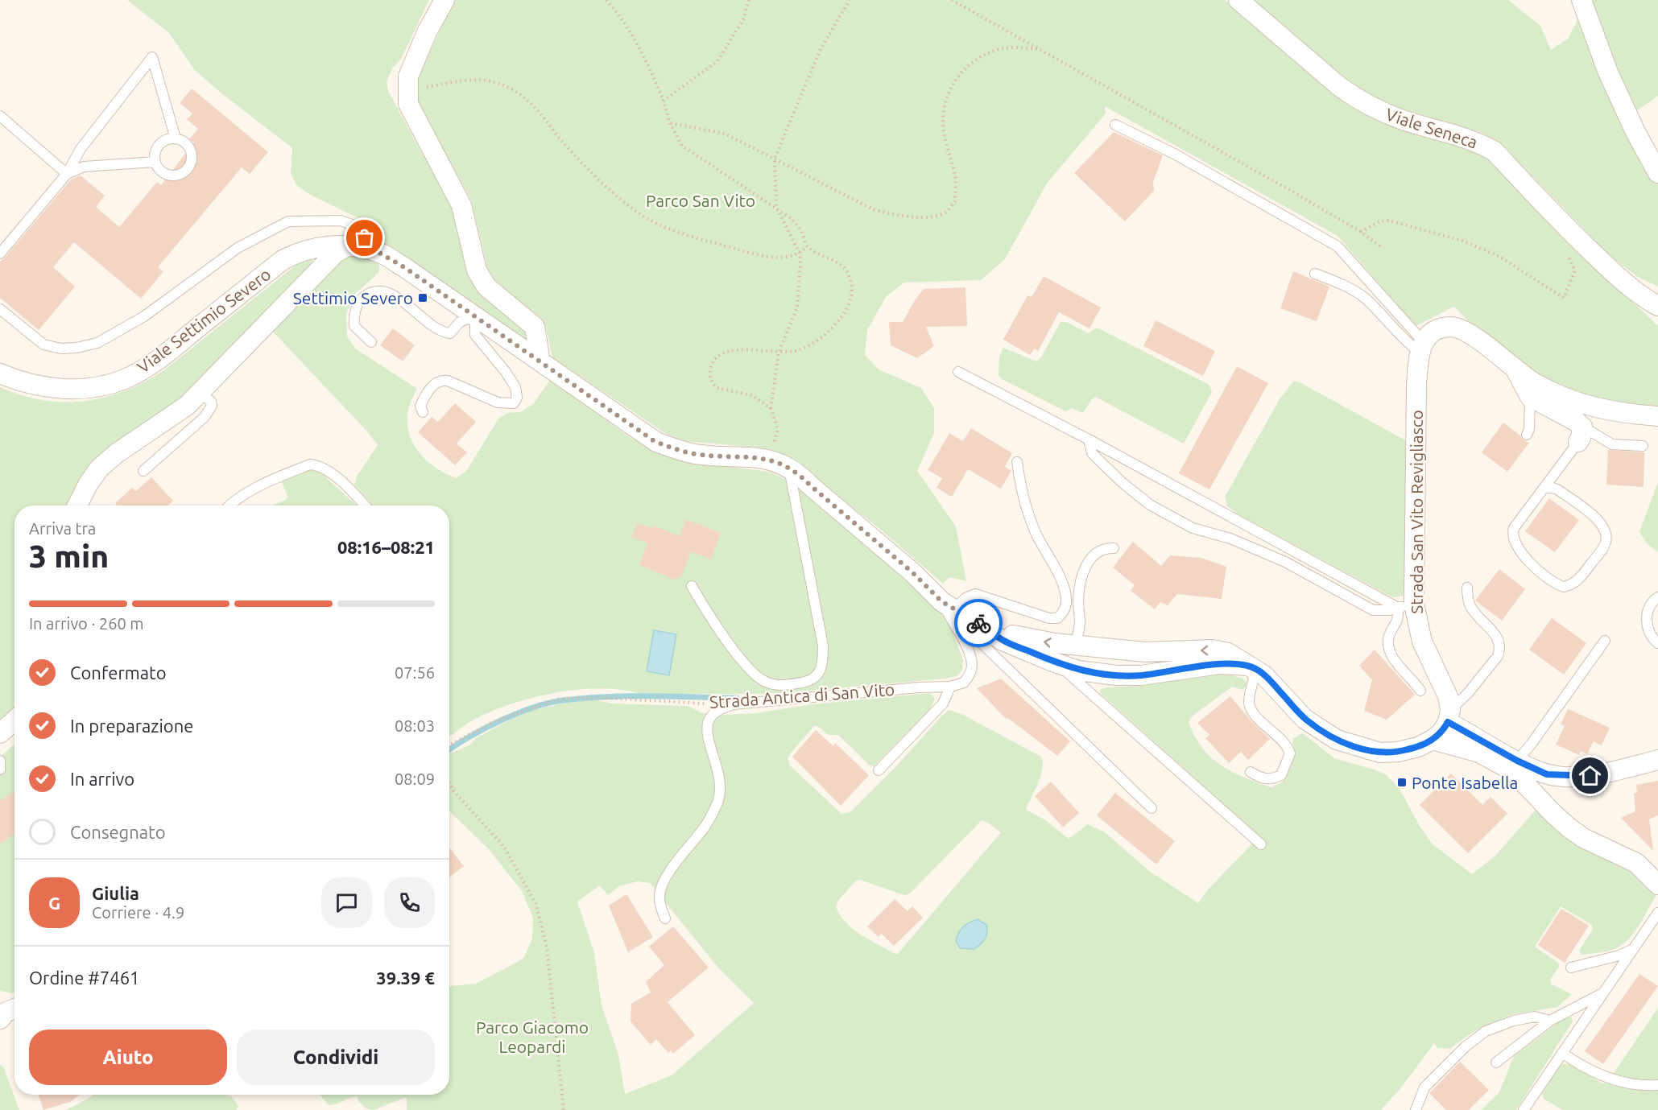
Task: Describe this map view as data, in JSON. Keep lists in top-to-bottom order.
{
  "streets": {
    "street": ["Viale Seneca", "Viale Settimio Severo", "Strada San Vito Revigliasco"],
    "lane": ["Strada Antica di San Vito"]
  },
  "parks": ["Parco San Vito", "Parco Giacomo Leopardi"],
  "places": {
    "transit": ["Settimio Severo", "Ponte Isabella"]
  },
  "page": {
    "heading": ["3 min", "Arriva tra", "08:16–08:21"],
    "panel": [
      "Giulia",
      "Corriere · 4.9",
      "Ordine #7461",
      "39.39 €"
    ],
    "bar": "In arrivo · 260 m",
    "list": [
      ["Confermato", "07:56"],
      ["In preparazione", "08:03"],
      ["In arrivo", "08:09"],
      "Consegnato"
    ],
    "round": "G",
    "buttons": ["Aiuto", "Condividi"]
  }
}
